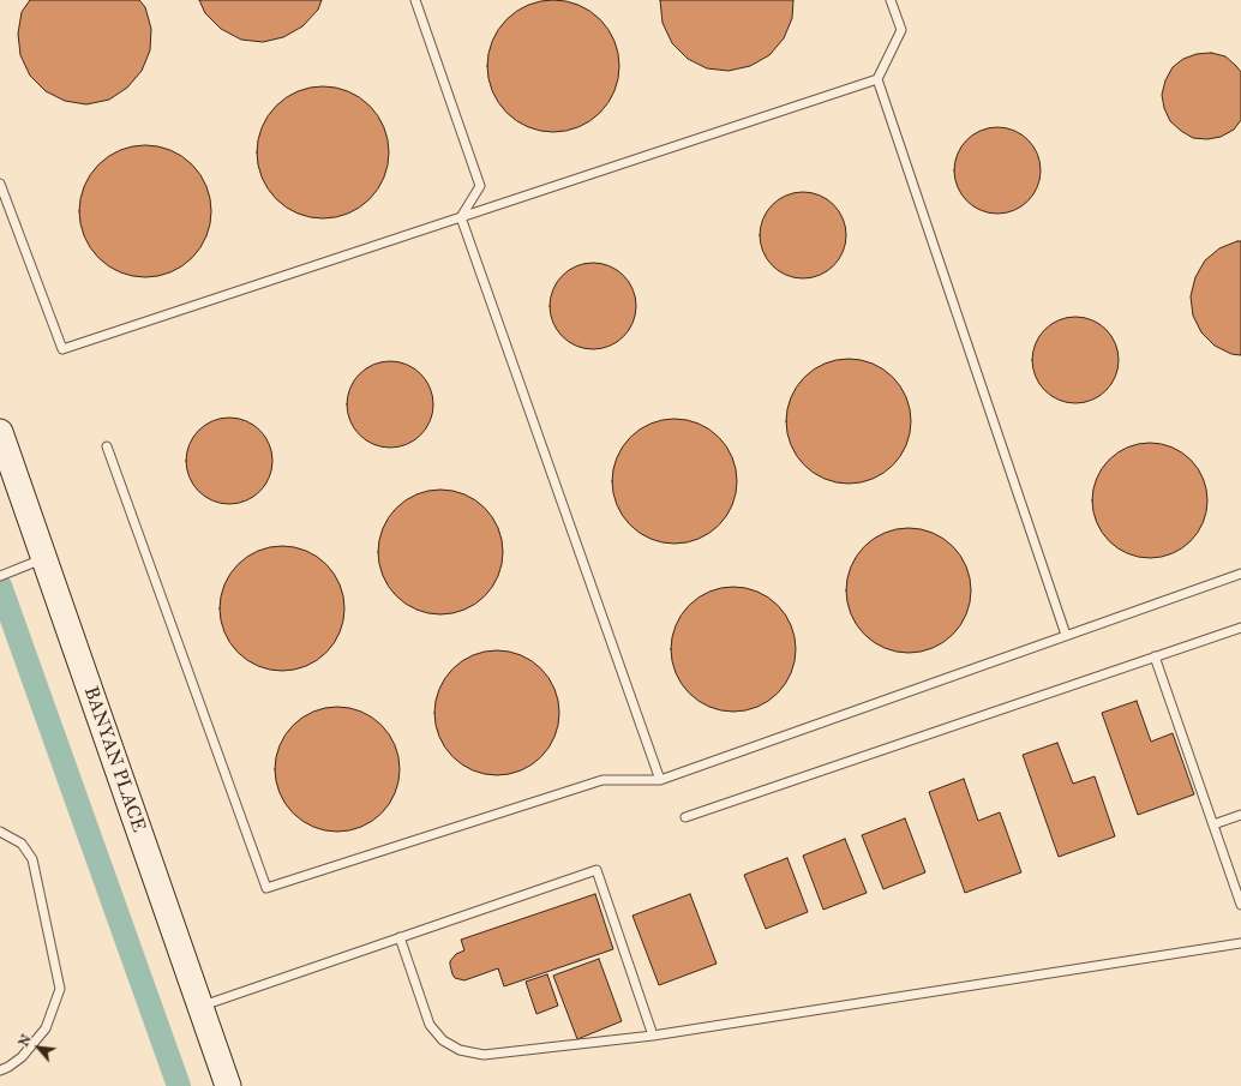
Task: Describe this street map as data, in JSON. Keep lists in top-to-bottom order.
{
  "streets": {
    "street": ["BANYAN PLACE"]
  },
  "north": "top left"
}
